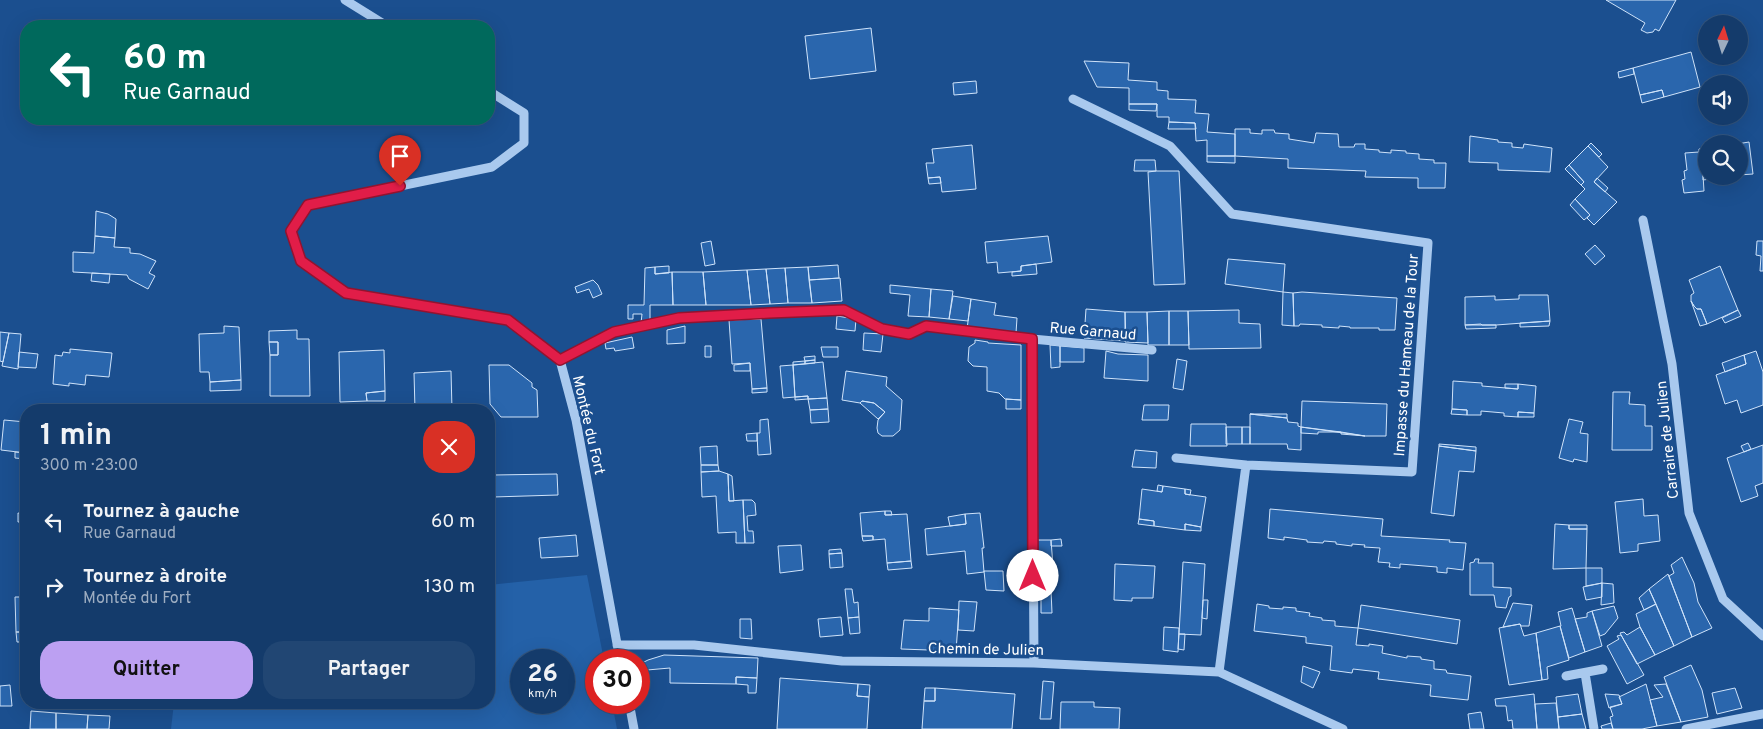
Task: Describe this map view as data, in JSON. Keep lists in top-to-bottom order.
{
  "streets": {
    "street": [
      "Rue Garnaud",
      "Impasse du Hameau de la Tour",
      "Montée du Fort",
      "Carraire de Julien",
      "Chemin de Julien"
    ]
  },
  "crossings": [
    ["Rue Garnaud", "Montée du Fort"],
    ["Rue Garnaud", "Chemin de Julien"],
    ["Montée du Fort", "Chemin de Julien"]
  ],
  "north": "top",
  "page": {
    "turn": ["60 m", "Rue Garnaud"],
    "heading": ["1 min", "300 m · 23:00"],
    "list": [
      {
        "name": "Tournez à gauche",
        "note": "Rue Garnaud",
        "value": "60 m"
      },
      {
        "name": "Tournez à droite",
        "note": "Montée du Fort",
        "value": "130 m"
      }
    ],
    "buttons": ["Quitter", "Partager"],
    "speed": "26 km/h",
    "limit": "30"
  }
}
